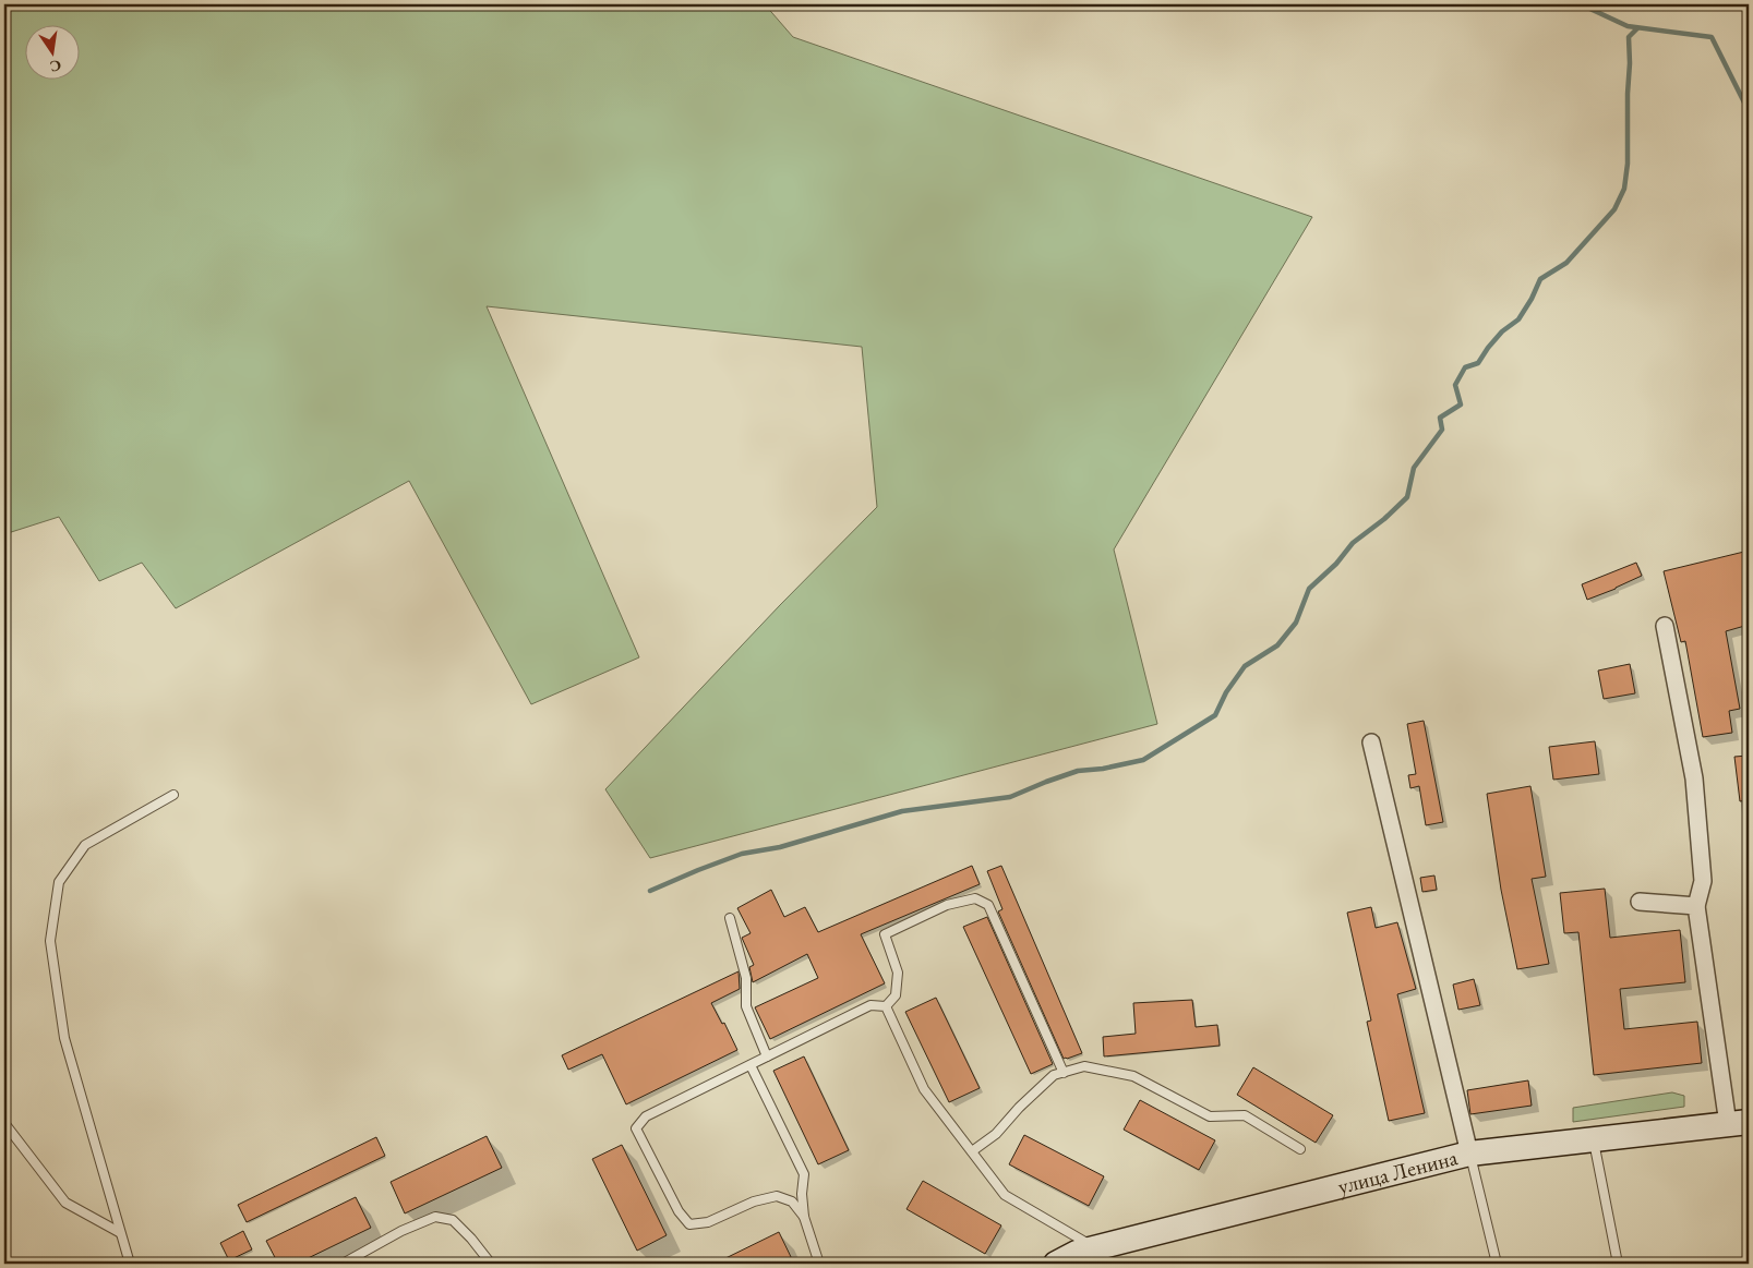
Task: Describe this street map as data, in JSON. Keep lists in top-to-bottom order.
{
  "streets": {
    "street": ["улица Ленина"]
  },
  "north": "bottom"
}
